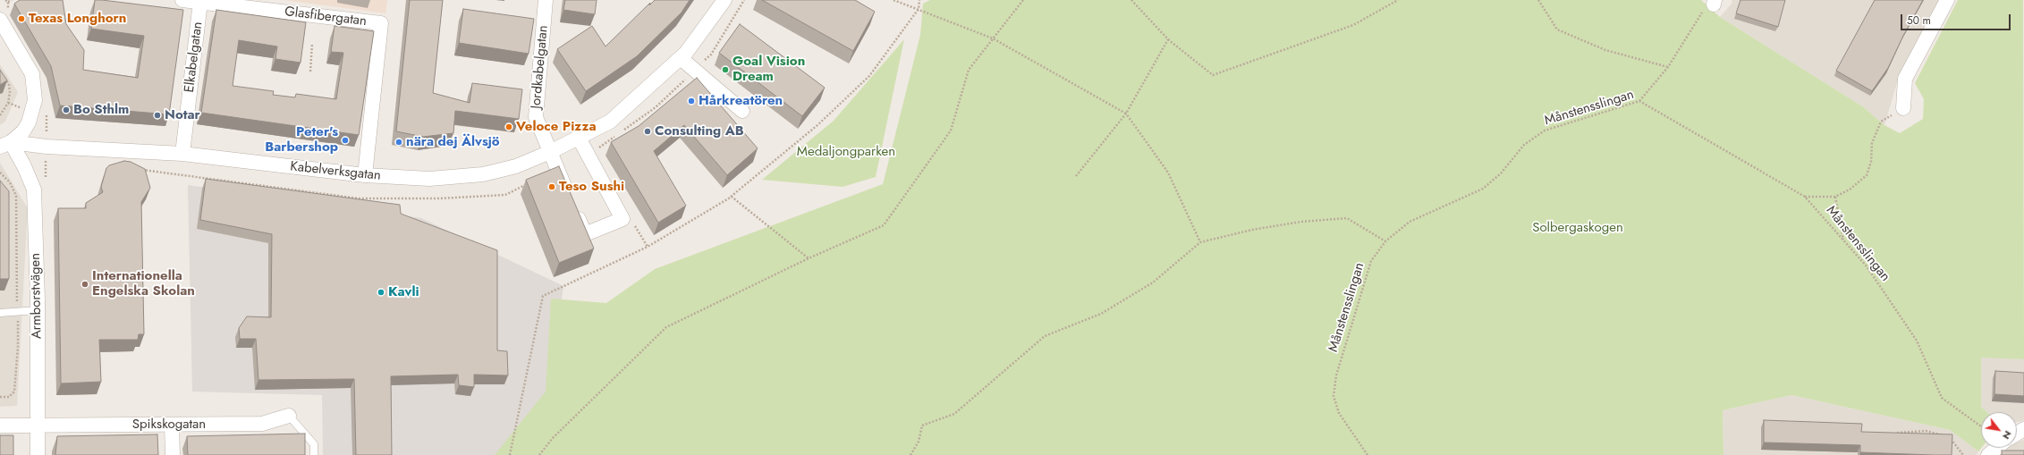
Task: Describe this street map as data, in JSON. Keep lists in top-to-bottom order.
{
  "streets": {
    "street": [
      "Glasfibergatan",
      "Elkabelgatan",
      "Jordkabelgatan",
      "Kabelverksgatan",
      "Armborstvägen",
      "Spikskogatan"
    ],
    "path": ["Månstensslingan"]
  },
  "crossings": [
    ["Glasfibergatan", "Elkabelgatan"],
    ["Glasfibergatan", "Kabelverksgatan"],
    ["Elkabelgatan", "Kabelverksgatan"],
    ["Jordkabelgatan", "Kabelverksgatan"],
    ["Kabelverksgatan", "Armborstvägen"],
    ["Armborstvägen", "Spikskogatan"]
  ],
  "parks": ["Medaljongparken", "Solbergaskogen"],
  "places": [
    "Texas Longhorn",
    "Goal Vision Dream",
    "Hårkreatören",
    "Bo Sthlm",
    "Notar",
    "Veloce Pizza",
    "Consulting AB",
    "Peter's Barbershop",
    "nära dej Älvsjö",
    "Teso Sushi",
    "Internationella Engelska Skolan",
    "Kavli"
  ],
  "scale_bar": "50 m",
  "north": "bottom right"
}
